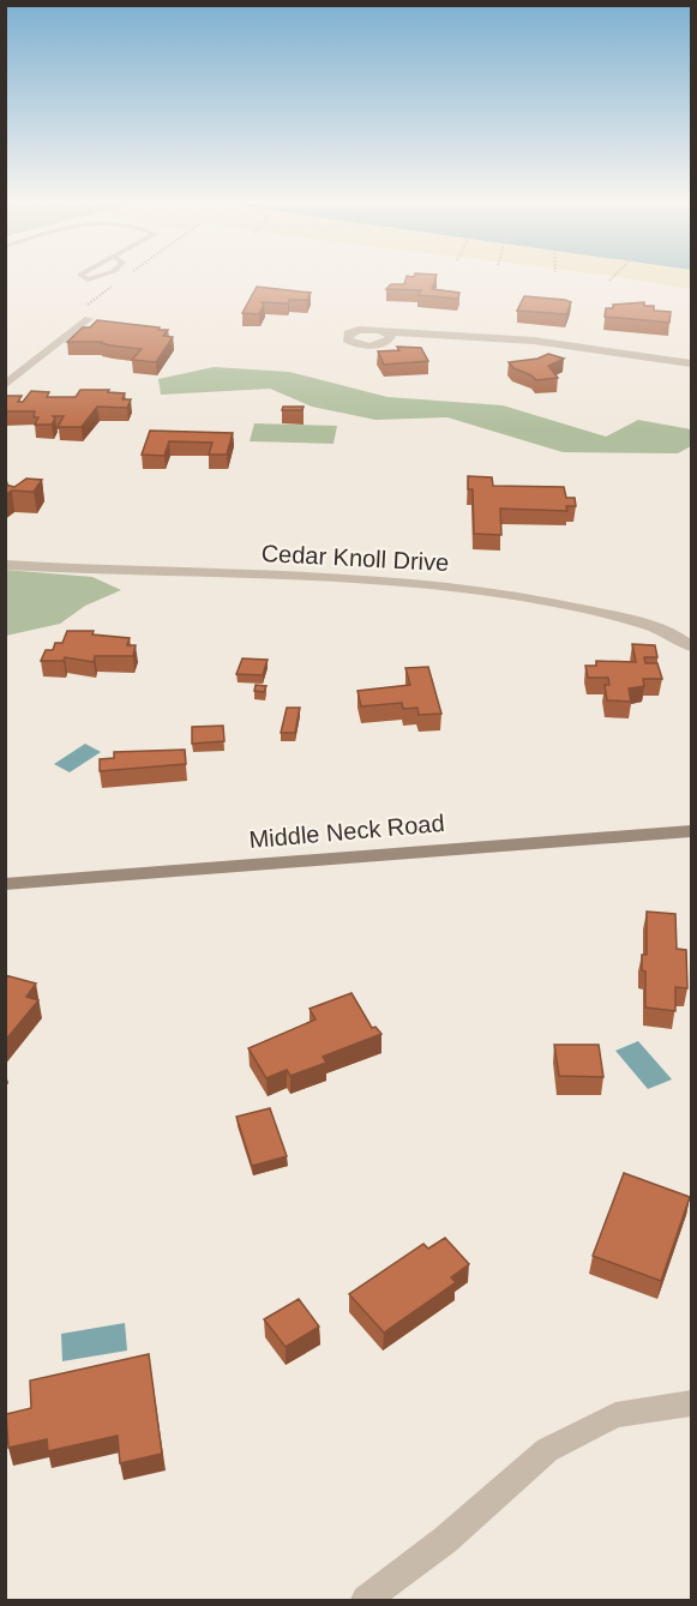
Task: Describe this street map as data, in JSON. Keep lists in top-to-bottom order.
{
  "streets": {
    "street": ["Cedar Knoll Drive", "Middle Neck Road"]
  }
}
